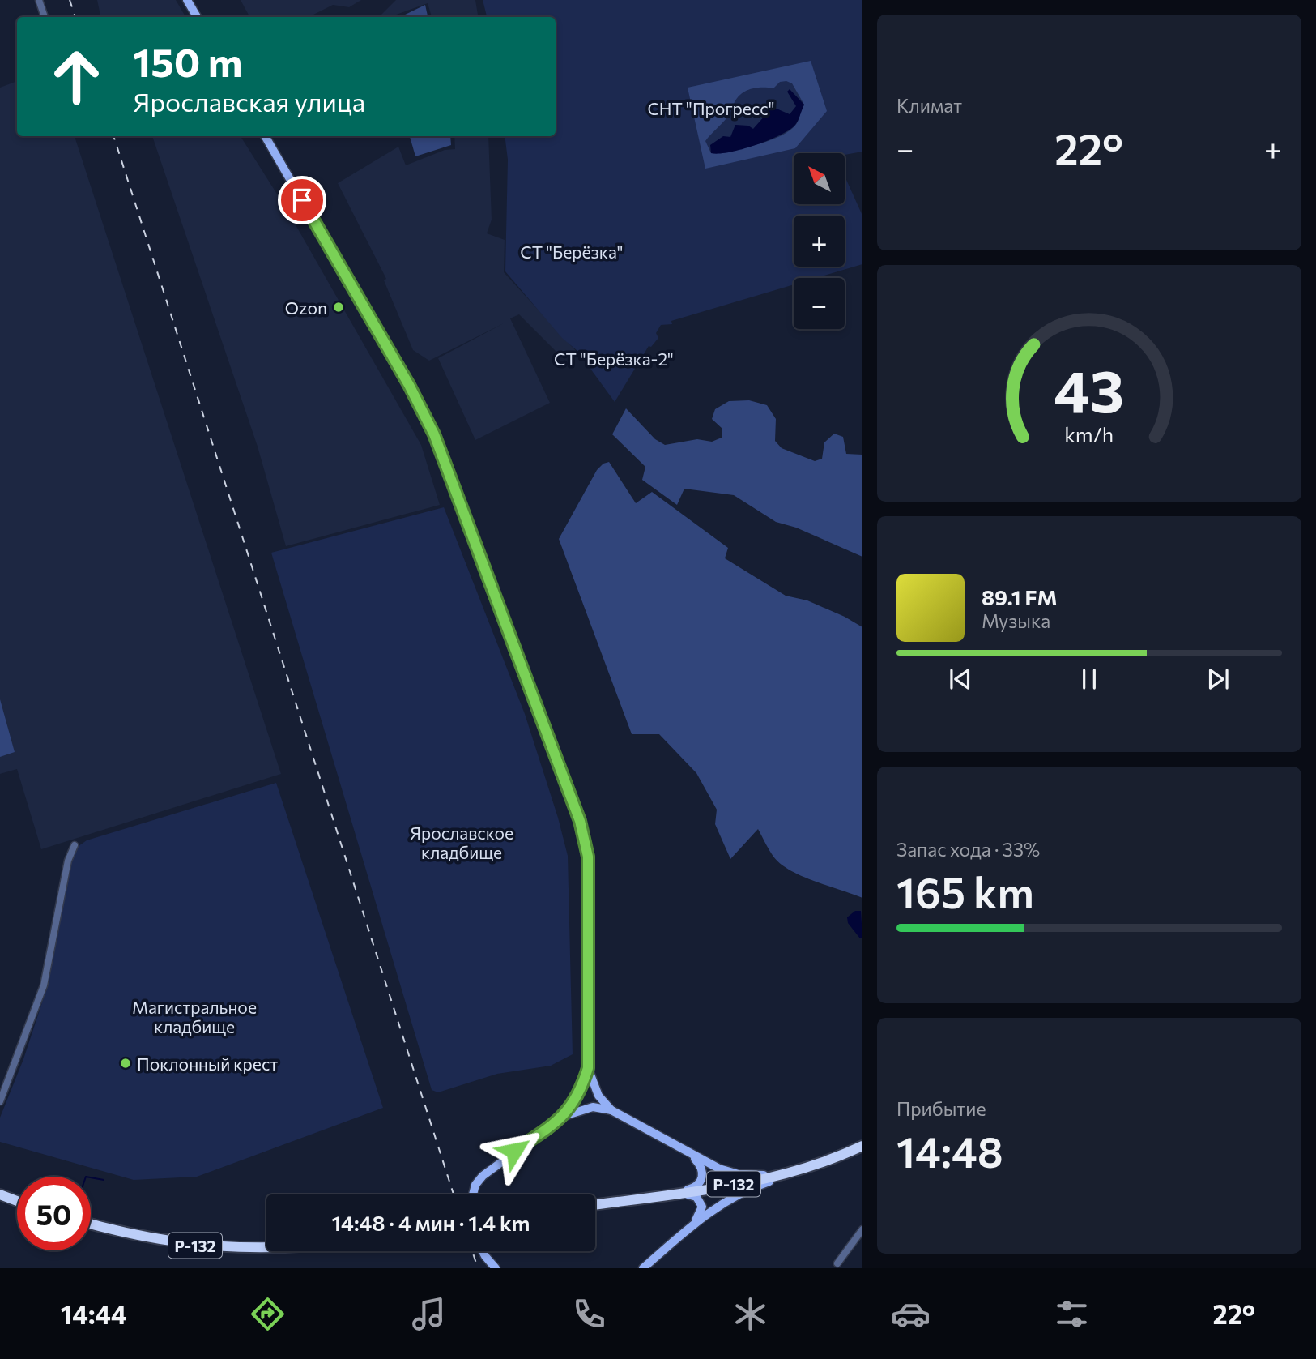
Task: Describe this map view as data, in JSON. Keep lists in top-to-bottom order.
{
  "streets": {
    "highway": ["Р-132"]
  },
  "parks": [
    "СНТ \"Прогресс\"",
    "СТ \"Берёзка\"",
    "СТ \"Берёзка-2\"",
    "Ярославское кладбище",
    "Магистральное кладбище"
  ],
  "places": ["Ozon", "Поклонный крест"],
  "north": "top left",
  "page": {
    "tile": [
      "Климат",
      ["Запас хода · 33%", "165 km"],
      ["Прибытие", "14:48"]
    ],
    "turn": ["150 m", "Ярославская улица"],
    "heat": ["−", "22°", "+"],
    "map_buttons": ["+", "−"],
    "song": ["89.1 FM", "Музыка"],
    "limit": "50",
    "trip": "14:48 · 4 мин · 1.4 km",
    "tabs": ["14:44", "22°"],
    "gauge": ["43", "km/h"]
  }
}
